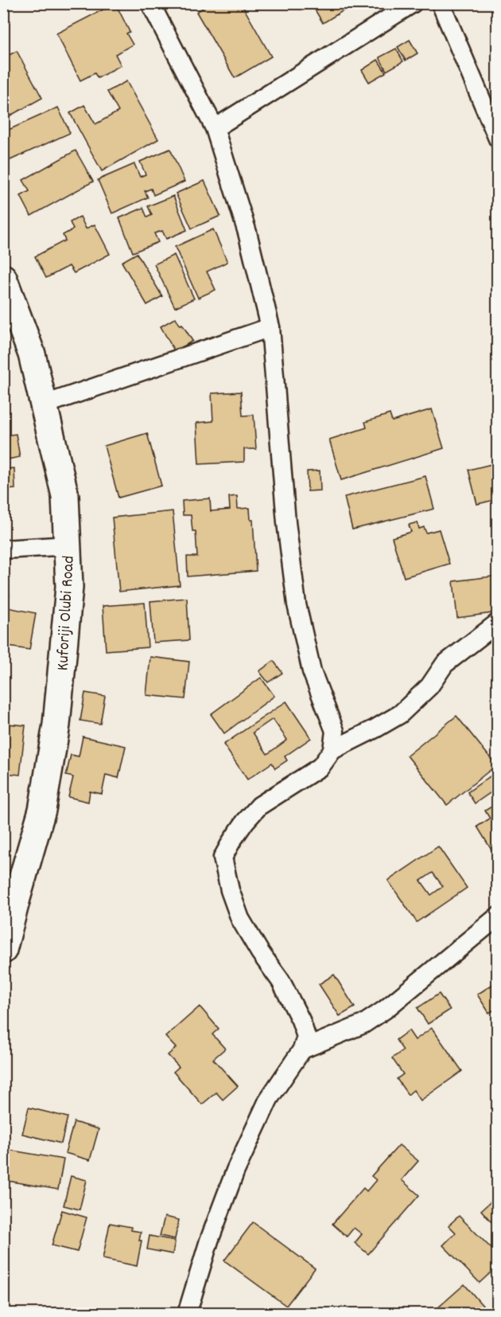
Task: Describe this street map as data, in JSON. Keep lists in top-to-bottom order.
{
  "streets": {
    "street": ["Kuforiji Olubi Road"]
  }
}
